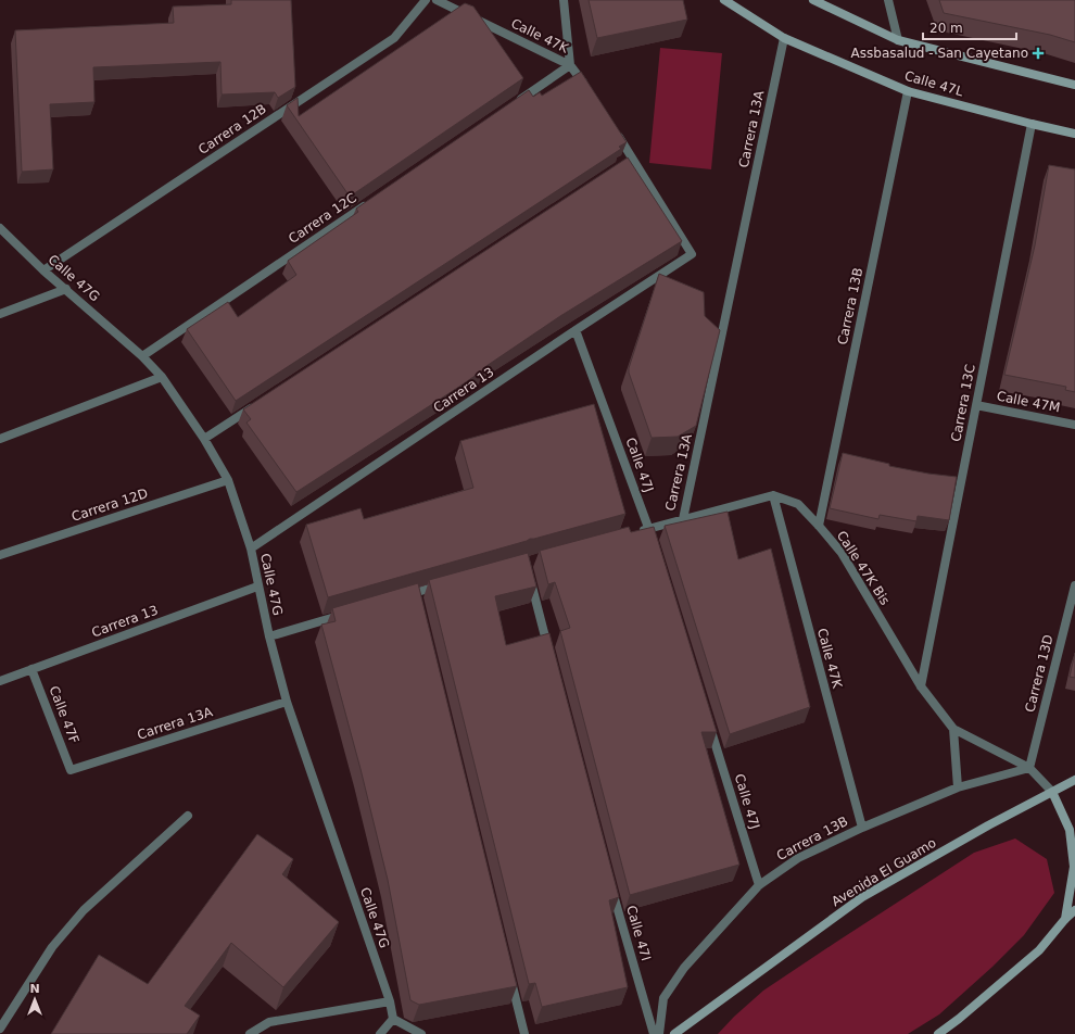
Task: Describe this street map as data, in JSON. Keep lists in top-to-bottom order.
{
  "streets": {
    "main road": ["Calle 47L", "Avenida El Guamo"],
    "street": [
      "Calle 47K",
      "Carrera 12B",
      "Carrera 13A",
      "Carrera 12C",
      "Calle 47G",
      "Carrera 13B",
      "Carrera 13",
      "Calle 47M",
      "Carrera 13C",
      "Calle 47J",
      "Carrera 12D",
      "Calle 47K Bis",
      "Carrera 13D",
      "Calle 47F",
      "Calle 47I"
    ]
  },
  "crossings": [
    ["Calle 47K", "Carrera 13B"],
    ["Calle 47K", "Calle 47K Bis"],
    ["Calle 47L", "Carrera 13A"],
    ["Calle 47L", "Carrera 13B"],
    ["Calle 47L", "Carrera 13C"],
    ["Carrera 12B", "Calle 47G"],
    ["Carrera 13A", "Calle 47G"],
    ["Carrera 13A", "Calle 47J"],
    ["Carrera 13A", "Calle 47F"],
    ["Carrera 12C", "Calle 47G"],
    ["Calle 47G", "Carrera 13"],
    ["Calle 47G", "Carrera 12D"],
    ["Carrera 13B", "Calle 47J"],
    ["Carrera 13B", "Calle 47K Bis"],
    ["Carrera 13B", "Carrera 13D"],
    ["Carrera 13", "Calle 47J"],
    ["Carrera 13", "Calle 47F"],
    ["Calle 47M", "Carrera 13C"],
    ["Carrera 13C", "Calle 47K Bis"],
    ["Calle 47K Bis", "Carrera 13D"],
    ["Calle 47K Bis", "Avenida El Guamo"]
  ],
  "places": {
    "health": ["Assbasalud - San Cayetano"]
  },
  "scale_bar": "20 m",
  "north": "top"
}
